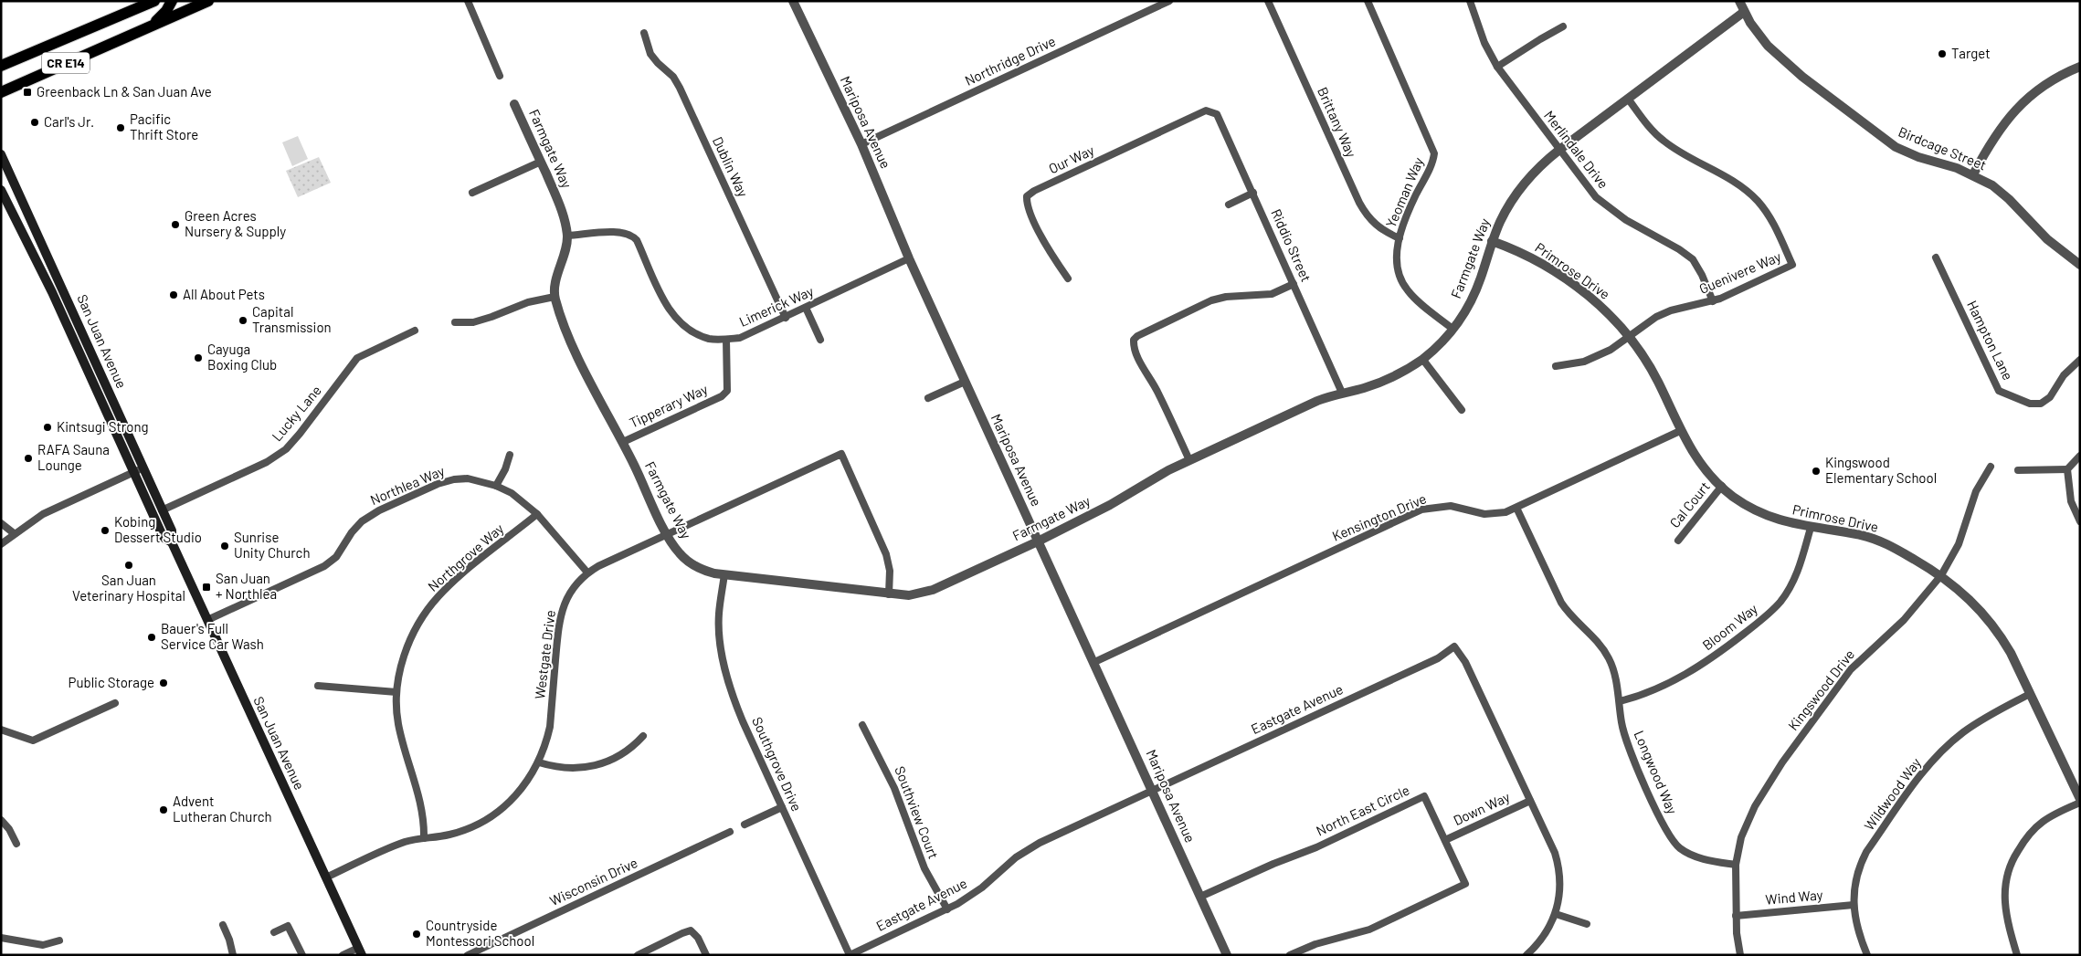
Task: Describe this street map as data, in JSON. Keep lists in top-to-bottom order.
{
  "streets": {
    "main road": ["CR E14", "San Juan Avenue"],
    "street": [
      "Northridge Drive",
      "Mariposa Avenue",
      "Brittany Way",
      "Farmgate Way",
      "Birdcage Street",
      "Merlindale Drive",
      "Our Way",
      "Dublin Way",
      "Yeoman Way",
      "Riddio Street",
      "Primrose Drive",
      "Guenivere Way",
      "Limerick Way",
      "Hampton Lane",
      "Tipperary Way",
      "Lucky Lane",
      "Northlea Way",
      "Cal Court",
      "Kensington Drive",
      "Northgrove Way",
      "Bloom Way",
      "Westgate Drive",
      "Kingswood Drive",
      "Eastgate Avenue",
      "Southgrove Drive",
      "Longwood Way",
      "Wildwood Way",
      "Down Way",
      "North East Circle",
      "Southview Court",
      "Wisconsin Drive",
      "Wind Way"
    ]
  },
  "crossings": [
    ["Northridge Drive", "Mariposa Avenue"],
    ["Mariposa Avenue", "Farmgate Way"],
    ["Mariposa Avenue", "Limerick Way"],
    ["Mariposa Avenue", "Kensington Drive"],
    ["Mariposa Avenue", "Eastgate Avenue"],
    ["Mariposa Avenue", "North East Circle"],
    ["Brittany Way", "Yeoman Way"],
    ["Farmgate Way", "Birdcage Street"],
    ["Farmgate Way", "Merlindale Drive"],
    ["Farmgate Way", "Yeoman Way"],
    ["Farmgate Way", "Riddio Street"],
    ["Farmgate Way", "Primrose Drive"],
    ["Farmgate Way", "Guenivere Way"],
    ["Farmgate Way", "Limerick Way"],
    ["Farmgate Way", "Tipperary Way"],
    ["Farmgate Way", "Westgate Drive"],
    ["Farmgate Way", "Southgrove Drive"],
    ["Merlindale Drive", "Guenivere Way"],
    ["Our Way", "Riddio Street"],
    ["Dublin Way", "Limerick Way"],
    ["Primrose Drive", "Guenivere Way"],
    ["Primrose Drive", "Cal Court"],
    ["Primrose Drive", "Kensington Drive"],
    ["Primrose Drive", "Bloom Way"],
    ["Primrose Drive", "Kingswood Drive"],
    ["Primrose Drive", "Wildwood Way"],
    ["Limerick Way", "Tipperary Way"],
    ["San Juan Avenue", "Lucky Lane"],
    ["San Juan Avenue", "Northlea Way"],
    ["San Juan Avenue", "Westgate Drive"],
    ["Northlea Way", "Northgrove Way"],
    ["Northlea Way", "Westgate Drive"],
    ["Kensington Drive", "Longwood Way"],
    ["Northgrove Way", "Westgate Drive"],
    ["Bloom Way", "Longwood Way"],
    ["Kingswood Drive", "Longwood Way"],
    ["Kingswood Drive", "Wind Way"],
    ["Eastgate Avenue", "Southgrove Drive"],
    ["Eastgate Avenue", "Down Way"],
    ["Eastgate Avenue", "Southview Court"],
    ["Wildwood Way", "Wind Way"],
    ["Down Way", "North East Circle"]
  ],
  "places": {
    "other": [
      "Target",
      "Carl's Jr.",
      "Pacific Thrift Store",
      "Green Acres Nursery & Supply",
      "All About Pets",
      "Capital Transmission",
      "Cayuga Boxing Club",
      "Kintsugi Strong",
      "RAFA Sauna Lounge",
      "Kingswood Elementary School",
      "Kobing Dessert Studio",
      "Sunrise Unity Church",
      "San Juan Veterinary Hospital",
      "Bauer's Full Service Car Wash",
      "Public Storage",
      "Advent Lutheran Church",
      "Countryside Montessori School"
    ],
    "transit": ["Greenback Ln & San Juan Ave", "San Juan + Northlea"]
  }
}
